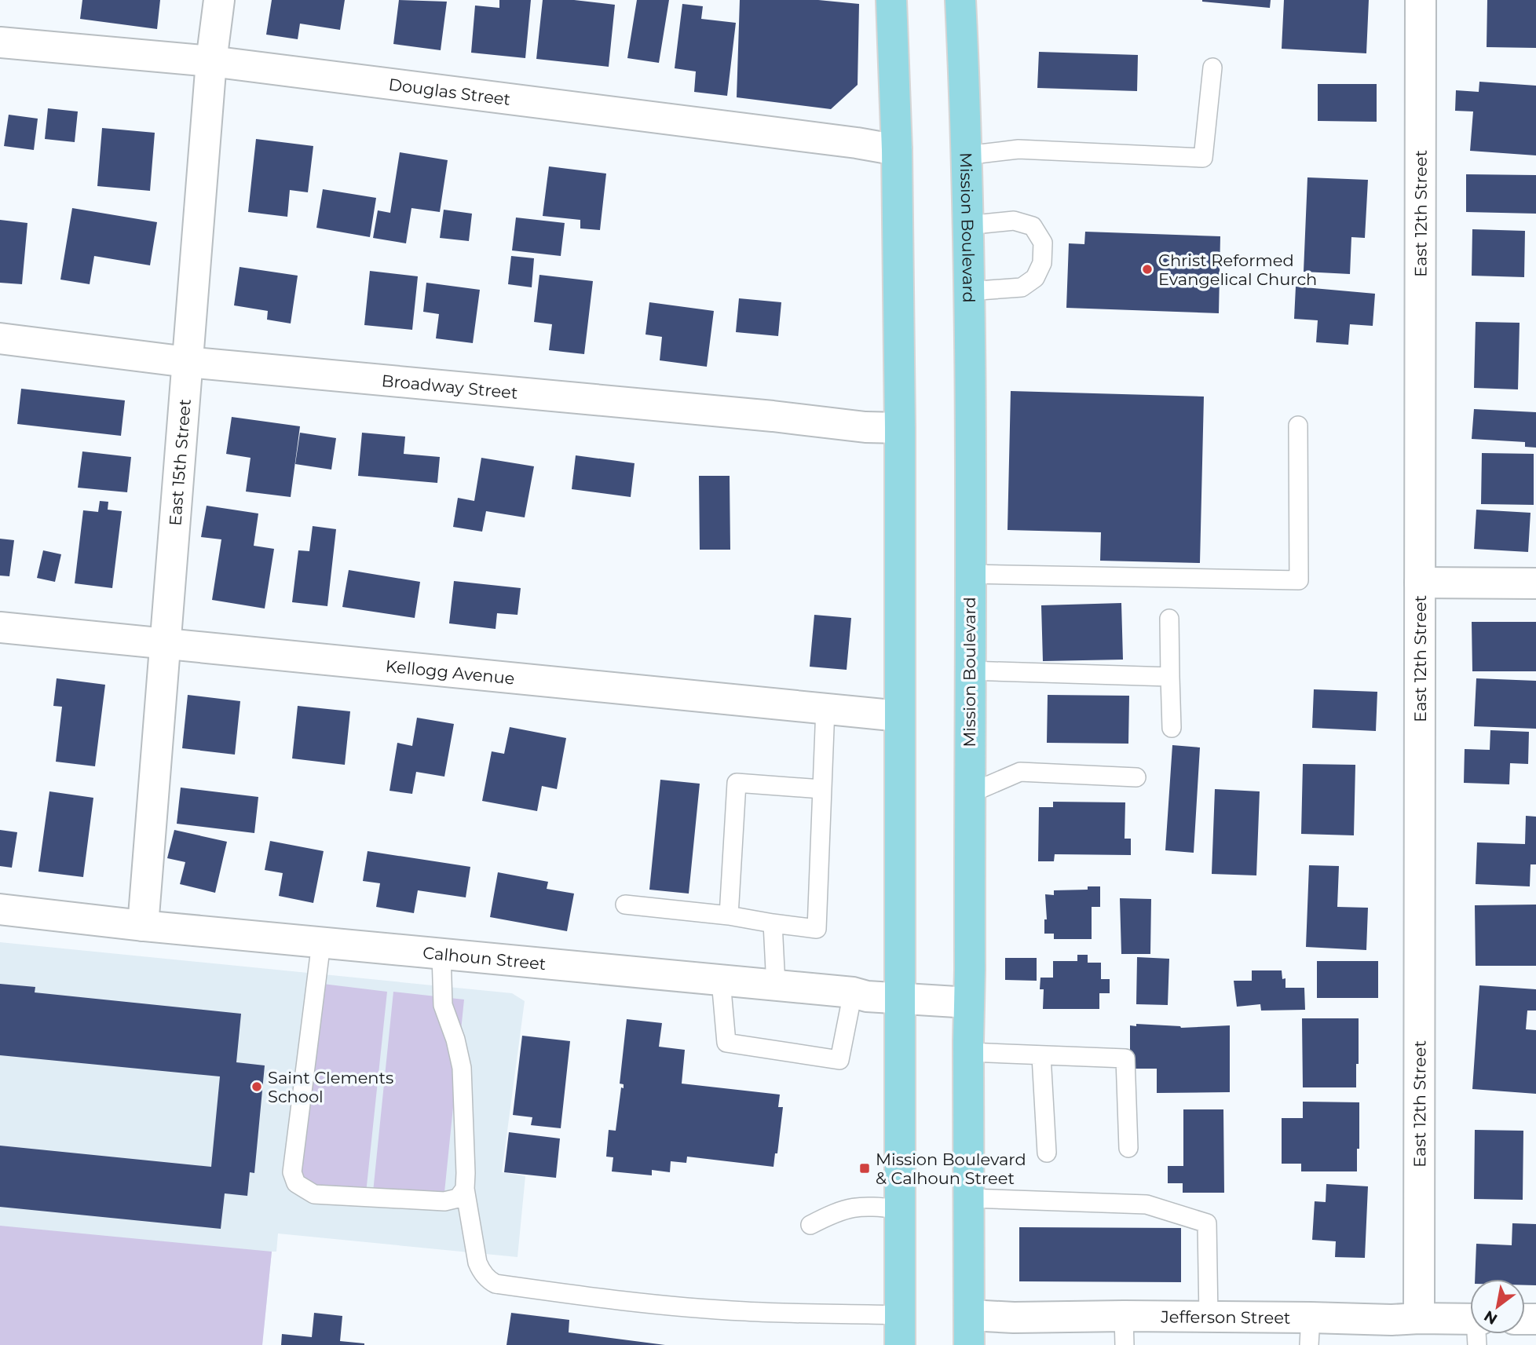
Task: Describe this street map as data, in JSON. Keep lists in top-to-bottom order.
{
  "streets": {
    "main road": ["Mission Boulevard"],
    "street": [
      "Douglas Street",
      "East 12th Street",
      "Broadway Street",
      "East 15th Street",
      "Kellogg Avenue",
      "Calhoun Street",
      "Jefferson Street"
    ]
  },
  "crossings": [
    ["Douglas Street", "East 15th Street"],
    ["East 12th Street", "Jefferson Street"],
    ["Mission Boulevard", "Calhoun Street"],
    ["Mission Boulevard", "Jefferson Street"],
    ["Broadway Street", "East 15th Street"],
    ["East 15th Street", "Kellogg Avenue"],
    ["East 15th Street", "Calhoun Street"]
  ],
  "places": {
    "other": ["Christ Reformed Evangelical Church", "Saint Clements School"],
    "transit": ["Mission Boulevard & Calhoun Street"]
  },
  "north": "bottom left"
}
